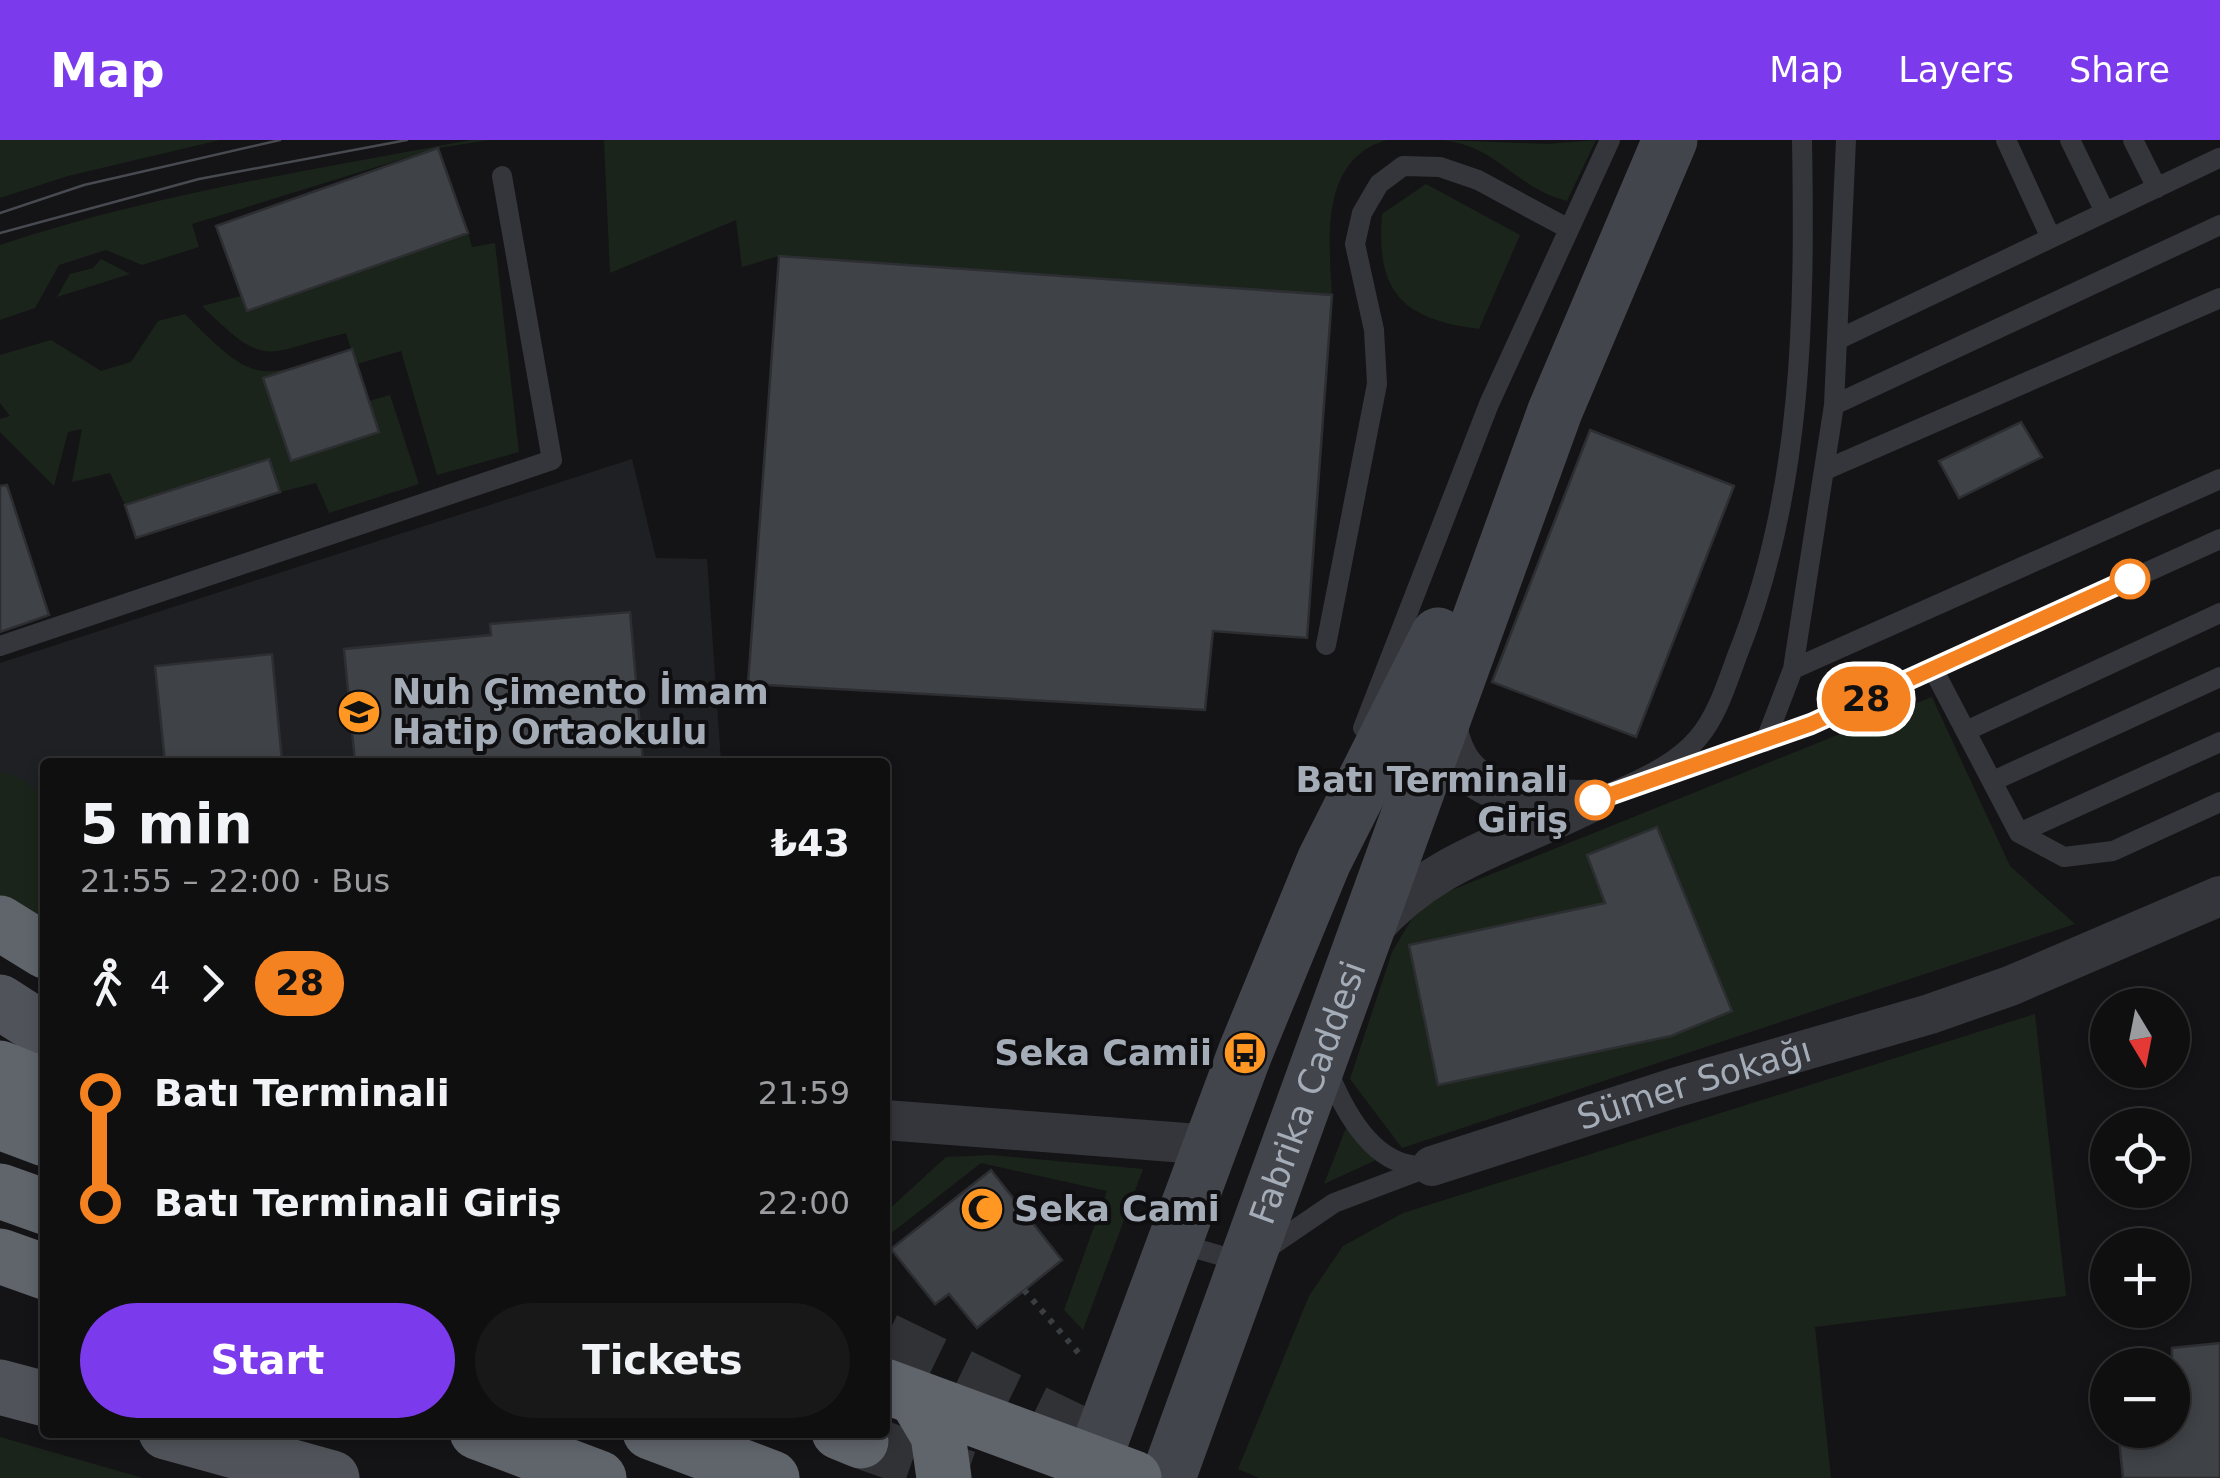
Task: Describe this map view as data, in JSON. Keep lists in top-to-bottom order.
{
  "streets": {
    "main road": ["Fabrika Caddesi"],
    "street": ["Sümer Sokağı"]
  },
  "crossings": [
    ["Sümer Sokağı", "Fabrika Caddesi"]
  ],
  "places": {
    "school or university": ["Nuh Çimento İmam Hatip Ortaokulu"],
    "other": ["Batı Terminali Giriş"],
    "bus stop": ["Seka Camii"],
    "mosque": ["Seka Cami"]
  },
  "lines": ["bus line 28"],
  "north": "bottom",
  "page": {
    "header": "Map",
    "nav": ["Map", "Layers", "Share"],
    "on_map": "28",
    "heading": ["5 min", "21:55 – 22:00 · Bus", "₺43"],
    "legs": ["4", "28"],
    "map_buttons": ["+", "−"],
    "list": [
      {
        "name": "Batı Terminali",
        "value": "21:59"
      },
      {
        "name": "Batı Terminali Giriş",
        "value": "22:00"
      }
    ],
    "buttons": ["Start", "Tickets"]
  }
}
